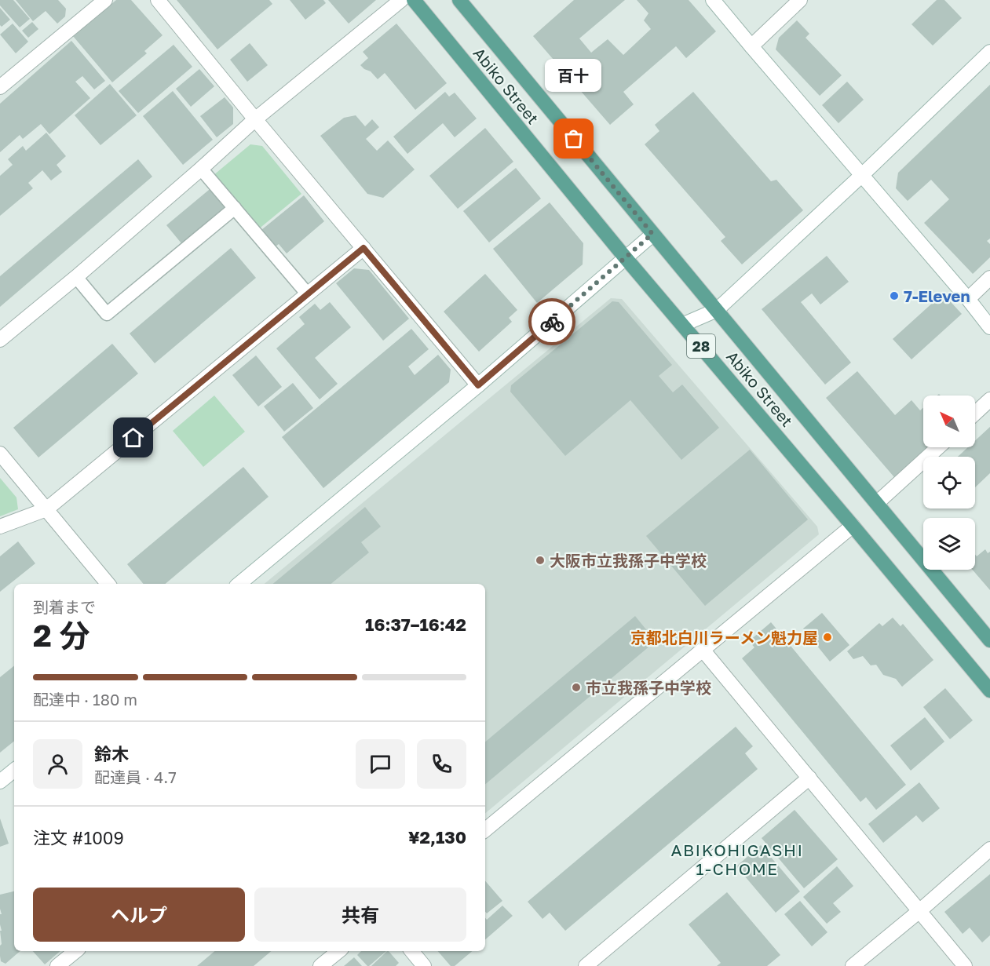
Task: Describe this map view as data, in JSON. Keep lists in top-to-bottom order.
{
  "streets": {
    "main road": ["Abiko Street", "28"]
  },
  "districts": ["ABIKOHIGASHI 1-CHOME"],
  "places": [
    "百十",
    "7-Eleven",
    "大阪市立我孫子中学校",
    "京都北白川ラーメン魁力屋",
    "市立我孫子中学校"
  ],
  "north": "top left",
  "page": {
    "bubble": "百十",
    "heading": ["2 分", "到着まで", "16:37–16:42"],
    "panel": [
      "鈴木",
      "配達員 · 4.7",
      "注文 #1009",
      "¥2,130"
    ],
    "bar": "配達中 · 180 m",
    "buttons": ["ヘルプ", "共有"]
  }
}
